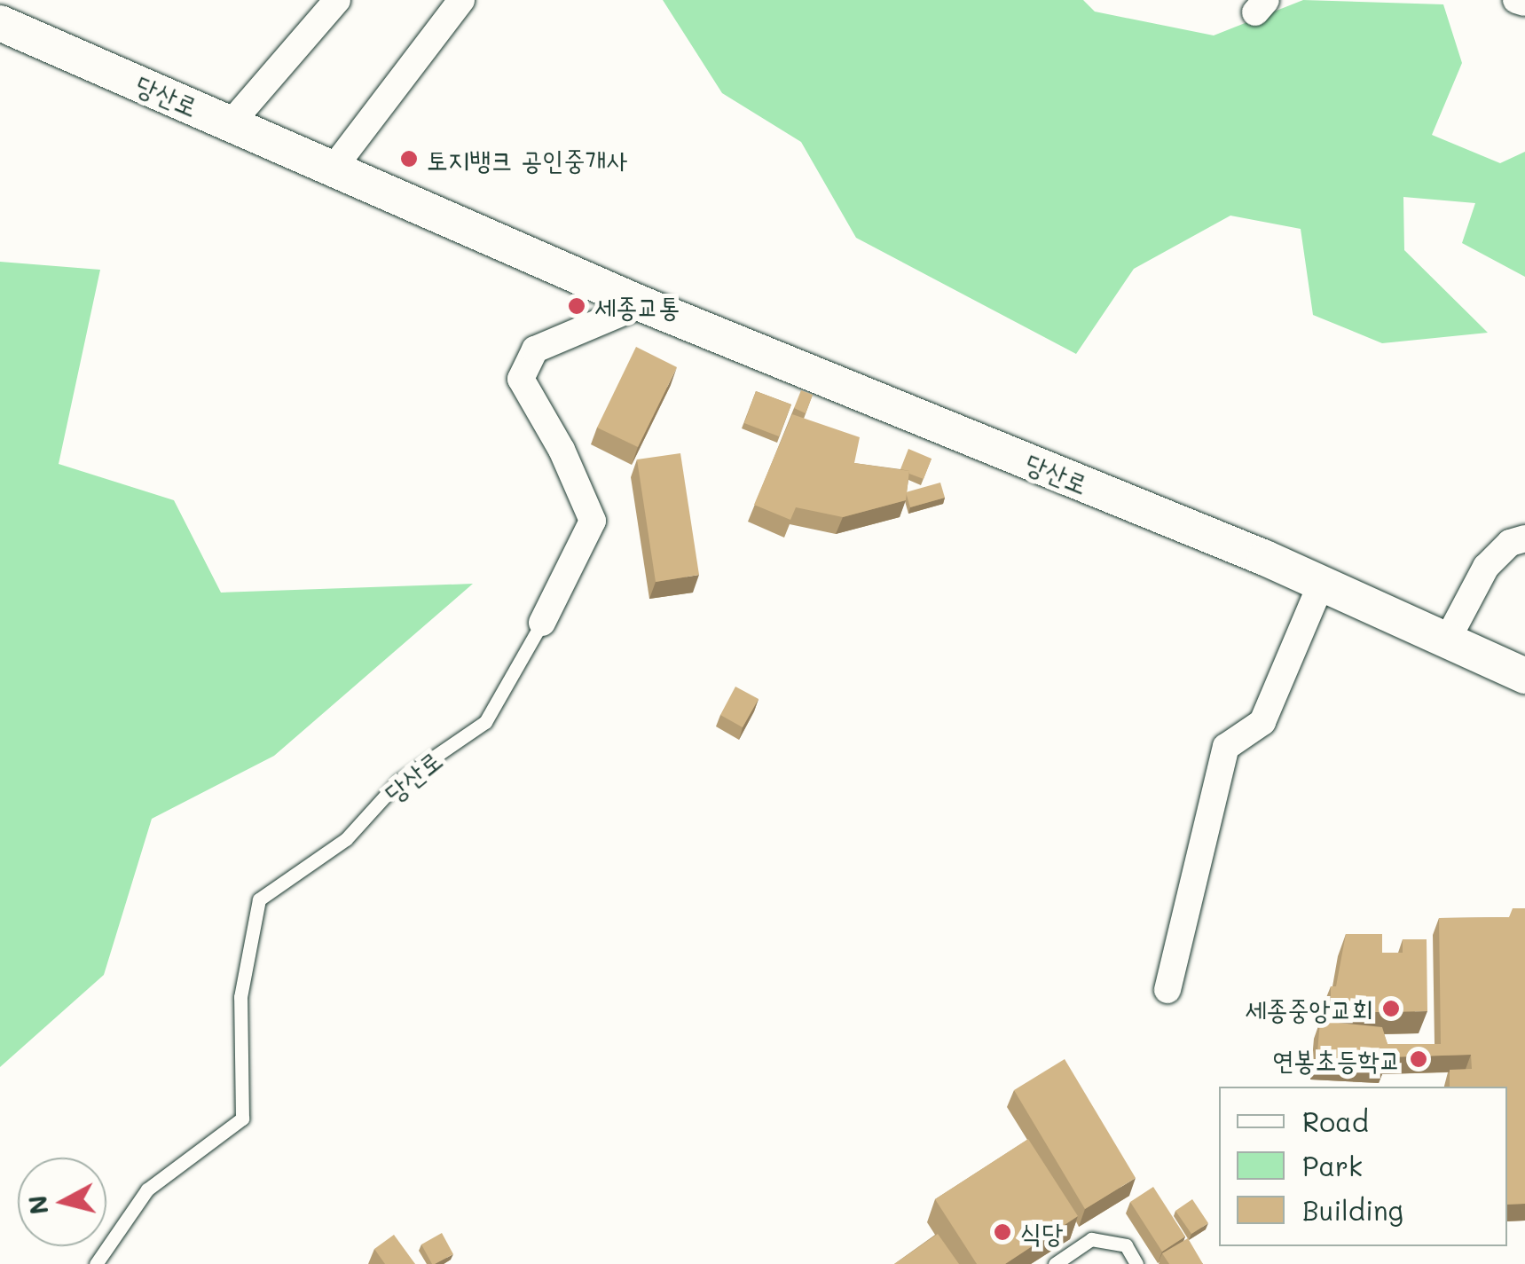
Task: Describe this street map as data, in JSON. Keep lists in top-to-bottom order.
{
  "streets": {
    "main road": ["당산로"]
  },
  "places": [
    "토지뱅크 공인중개사",
    "세종교통",
    "세종중앙교회",
    "연봉초등학교",
    "식당"
  ],
  "legend": ["Road", "Park", "Building"],
  "north": "left"
}
